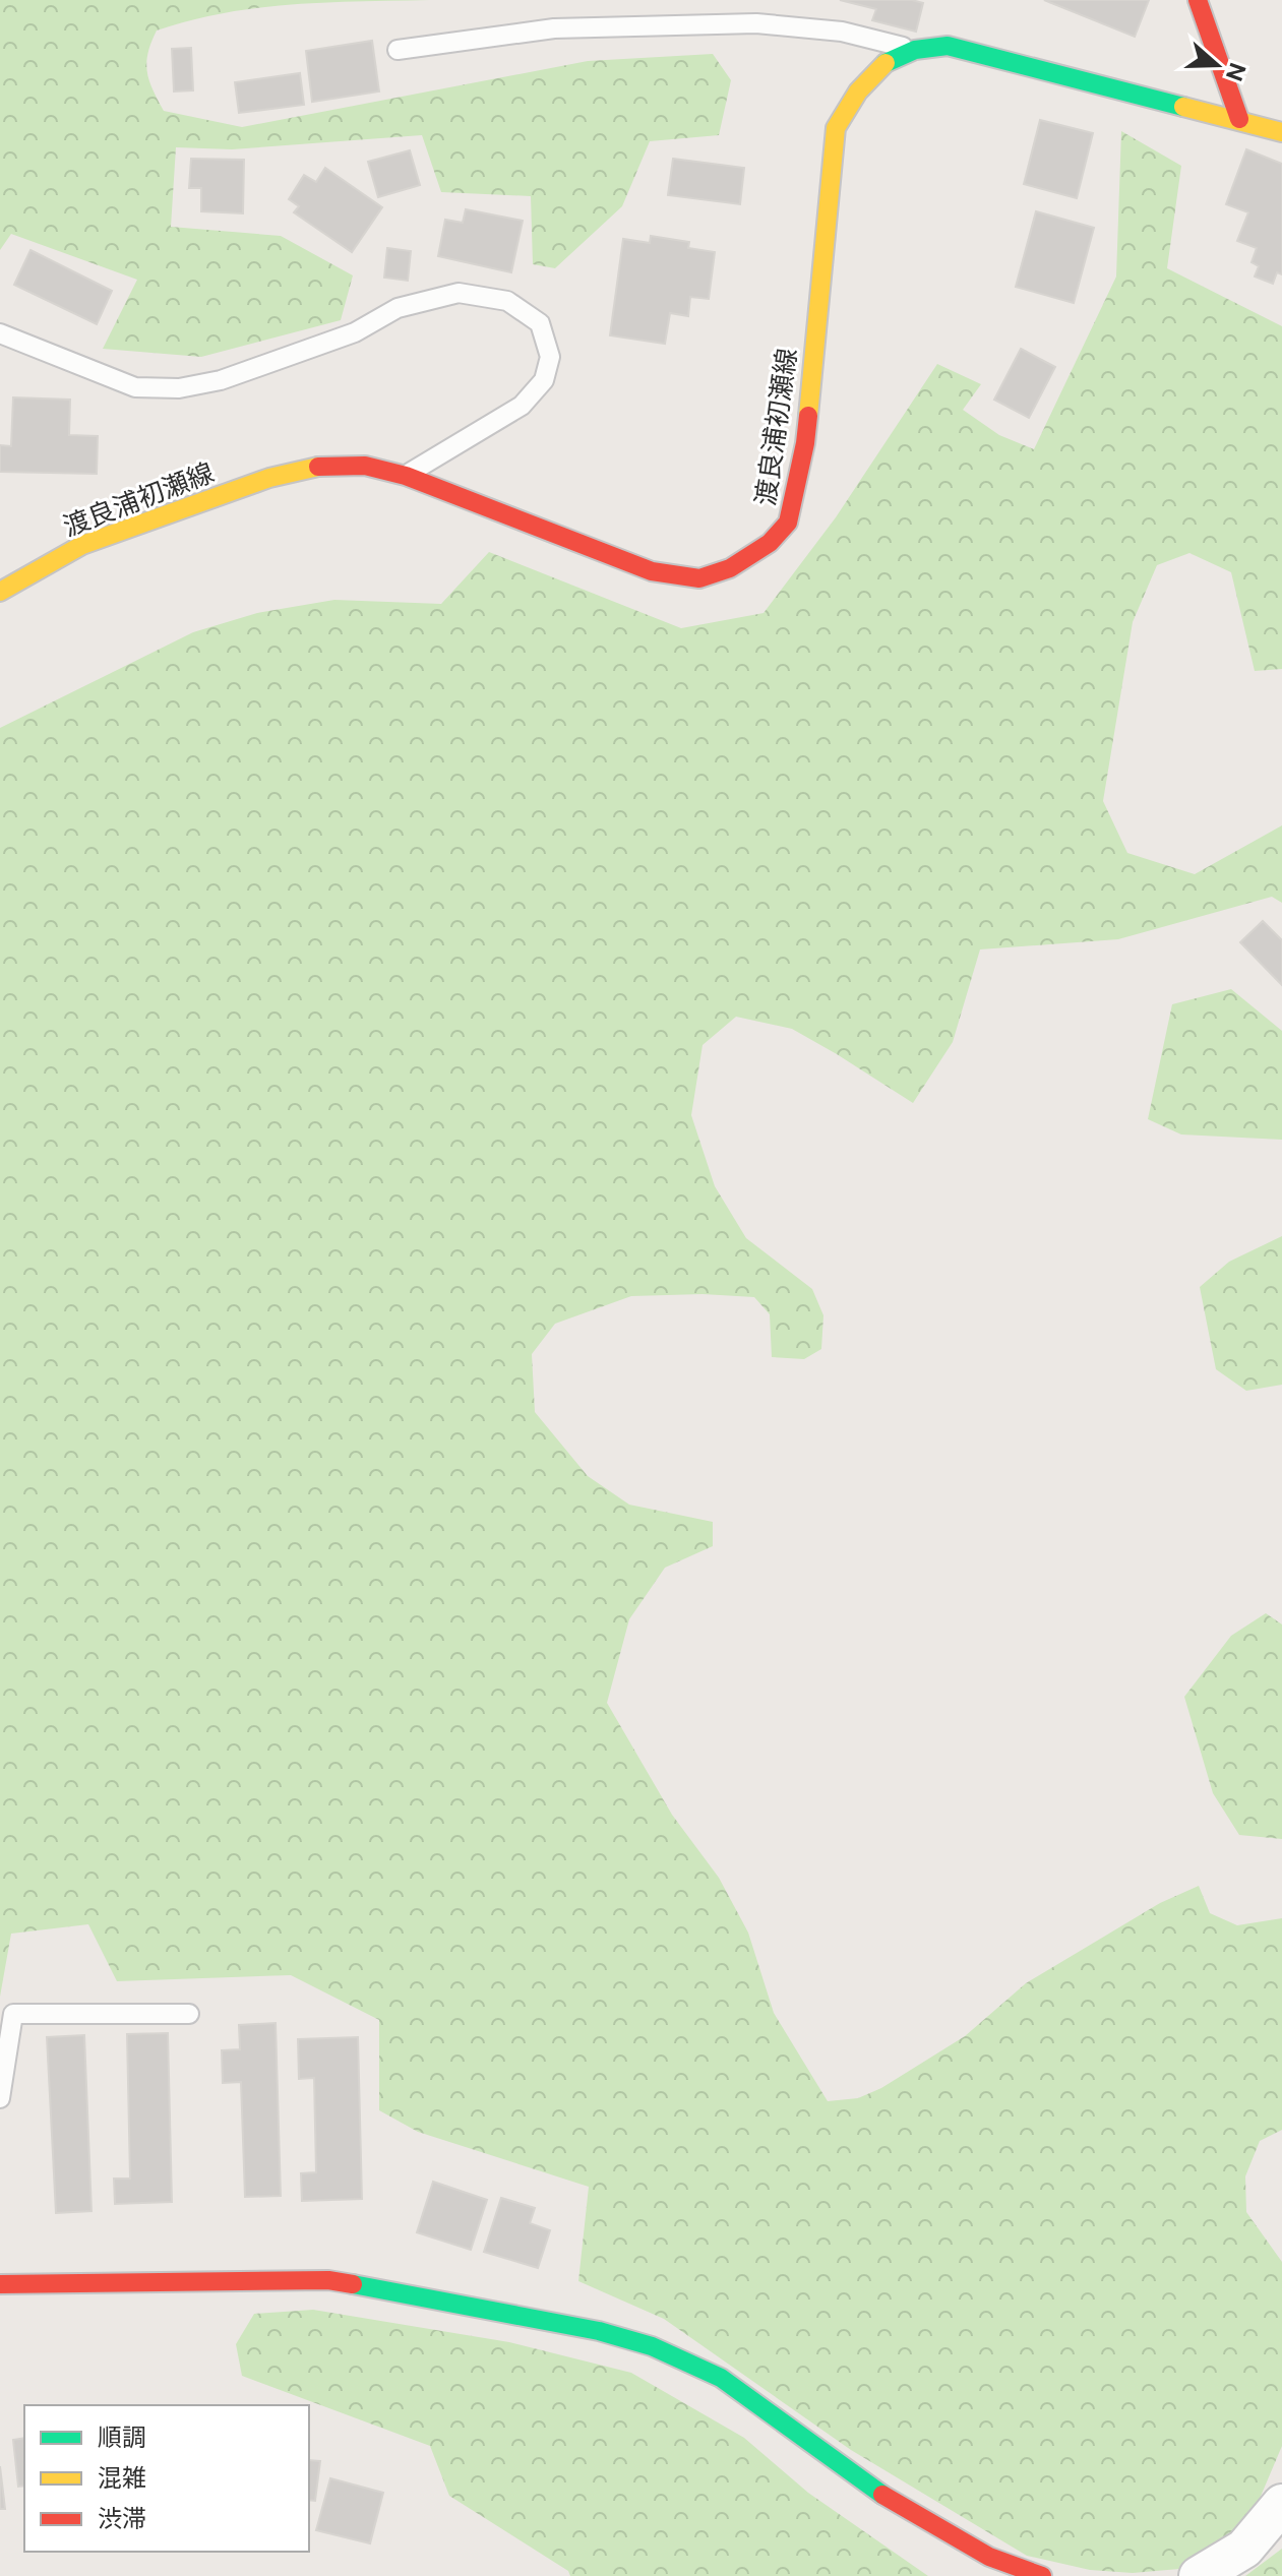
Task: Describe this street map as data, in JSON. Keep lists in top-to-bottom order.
{
  "streets": {
    "main road": ["渡良浦初瀬線"]
  },
  "legend": ["順調", "混雑", "渋滞"],
  "north": "right"
}
